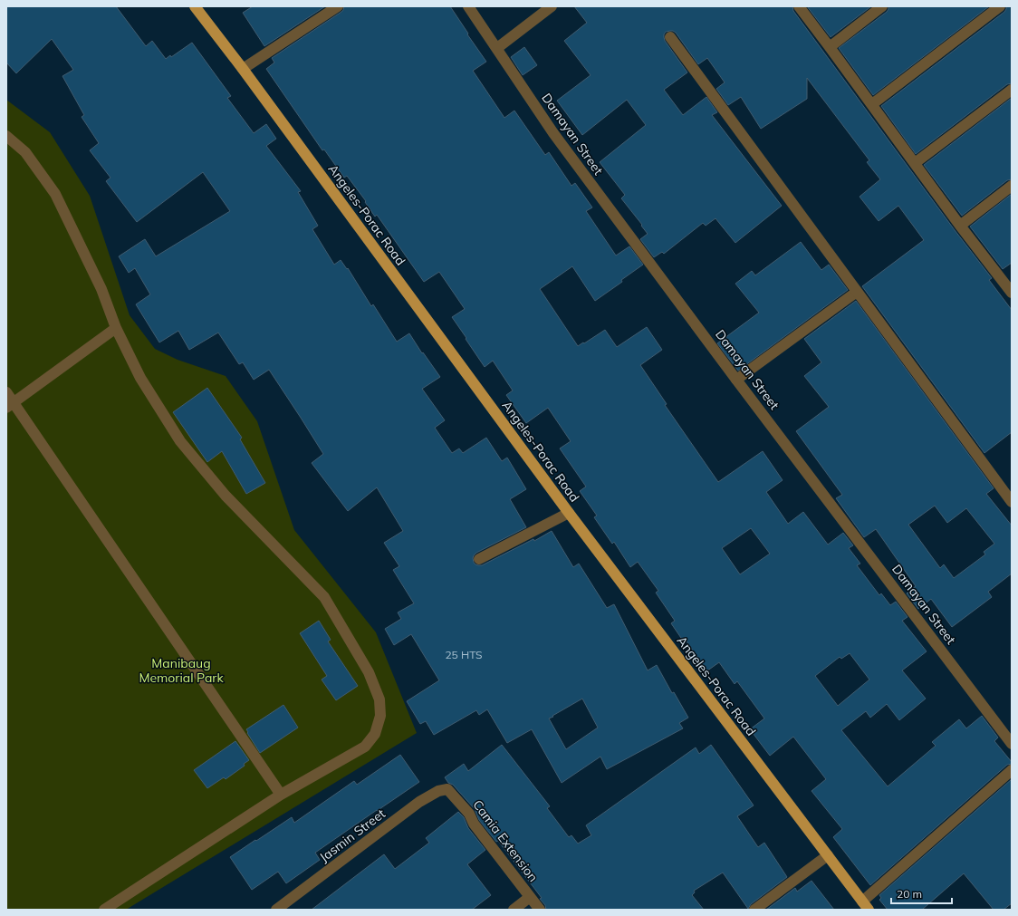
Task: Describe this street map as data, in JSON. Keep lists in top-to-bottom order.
{
  "streets": {
    "main road": ["Angeles-Porac Road"],
    "street": ["Damayan Street", "Jasmin Street", "Camia Extension"]
  },
  "crossings": [
    ["Jasmin Street", "Camia Extension"]
  ],
  "parks": ["Manibaug Memorial Park"],
  "house_numbers": ["25 HTS"],
  "scale_bar": "20 m"
}
